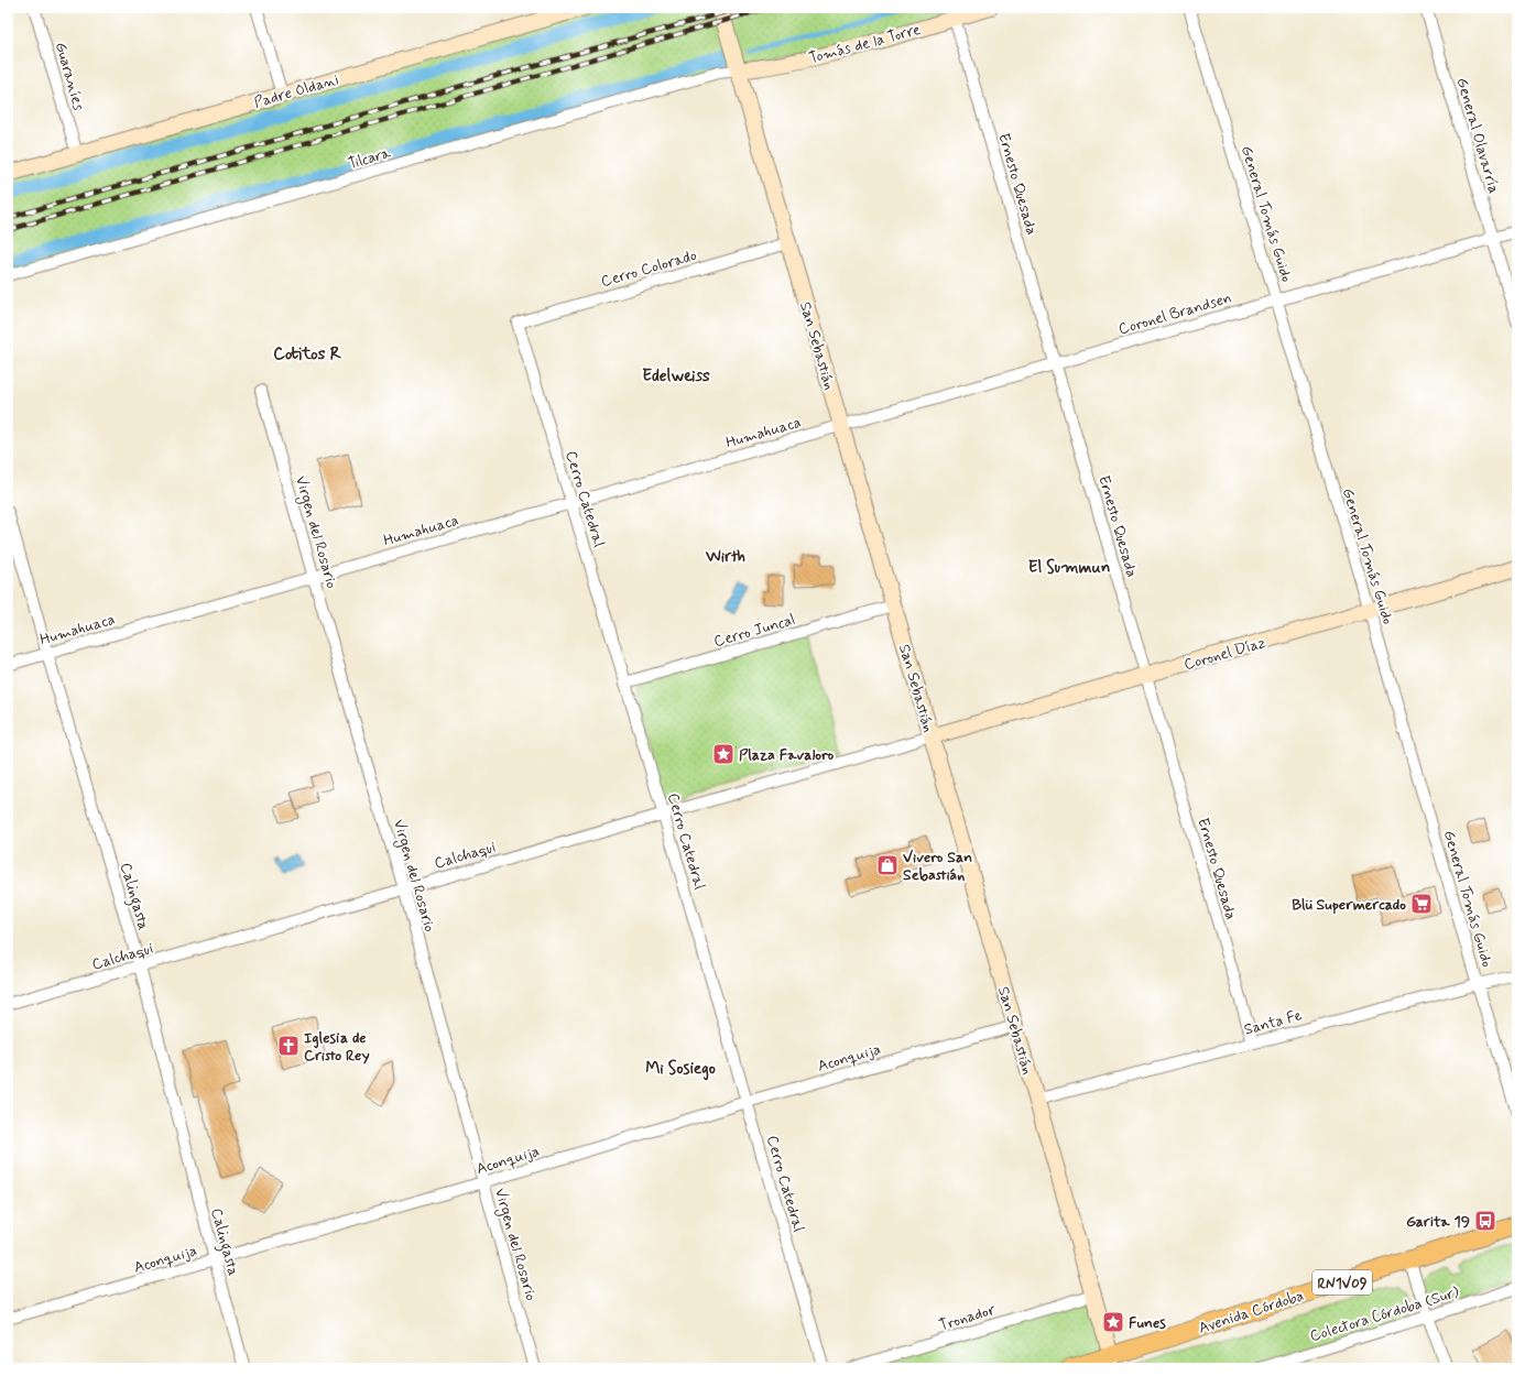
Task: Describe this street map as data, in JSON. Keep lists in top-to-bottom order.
{
  "streets": {
    "main road": [
      "Tomás de la Torre",
      "Padre Oldani",
      "San Sebastián",
      "Coronel Díaz",
      "RN1V09",
      "Avenida Córdoba"
    ],
    "street": [
      "Guaraníes",
      "General Olavarría",
      "Tilcara",
      "Ernesto Quesada",
      "General Tomás Guido",
      "Cerro Colorado",
      "Coronel Brandsen",
      "Humahuaca",
      "Cerro Catedral",
      "Virgen del Rosario",
      "Cerro Juncal",
      "Calchaqui",
      "Calingasta",
      "Santa Fe",
      "Aconquija",
      "Colectora Córdoba (Sur)",
      "Tronador"
    ]
  },
  "crossings": [
    ["Tomás de la Torre", "Tilcara"],
    ["Tomás de la Torre", "Ernesto Quesada"],
    ["Tomás de la Torre", "San Sebastián"],
    ["Guaraníes", "Padre Oldani"],
    ["General Olavarría", "Coronel Brandsen"],
    ["Tilcara", "San Sebastián"],
    ["Ernesto Quesada", "Coronel Brandsen"],
    ["Ernesto Quesada", "Coronel Díaz"],
    ["Ernesto Quesada", "Santa Fe"],
    ["General Tomás Guido", "Coronel Brandsen"],
    ["General Tomás Guido", "Coronel Díaz"],
    ["General Tomás Guido", "Santa Fe"],
    ["Cerro Colorado", "San Sebastián"],
    ["Cerro Colorado", "Cerro Catedral"],
    ["Coronel Brandsen", "San Sebastián"],
    ["Coronel Brandsen", "Humahuaca"],
    ["San Sebastián", "Humahuaca"],
    ["San Sebastián", "Cerro Juncal"],
    ["San Sebastián", "Coronel Díaz"],
    ["San Sebastián", "Calchaqui"],
    ["San Sebastián", "Santa Fe"],
    ["San Sebastián", "Aconquija"],
    ["San Sebastián", "RN1V09"],
    ["San Sebastián", "Avenida Córdoba"],
    ["San Sebastián", "Tronador"],
    ["Humahuaca", "Cerro Catedral"],
    ["Humahuaca", "Virgen del Rosario"],
    ["Humahuaca", "Calingasta"],
    ["Cerro Catedral", "Cerro Juncal"],
    ["Cerro Catedral", "Calchaqui"],
    ["Cerro Catedral", "Aconquija"],
    ["Virgen del Rosario", "Calchaqui"],
    ["Virgen del Rosario", "Aconquija"],
    ["Coronel Díaz", "Calchaqui"],
    ["Calchaqui", "Calingasta"],
    ["Calingasta", "Aconquija"],
    ["RN1V09", "Avenida Córdoba"]
  ],
  "districts": [
    "Cotitos R",
    "Edelweiss",
    "Wirth",
    "El Summun",
    "Mi Sosiego"
  ],
  "places": {
    "place": ["Plaza Favaloro", "Funes"],
    "shop": ["Vivero San Sebastián"],
    "supermarket": ["Blü Supermercado"],
    "church": ["Iglesia de Cristo Rey"],
    "bus stop": ["Garita 19"]
  }
}
